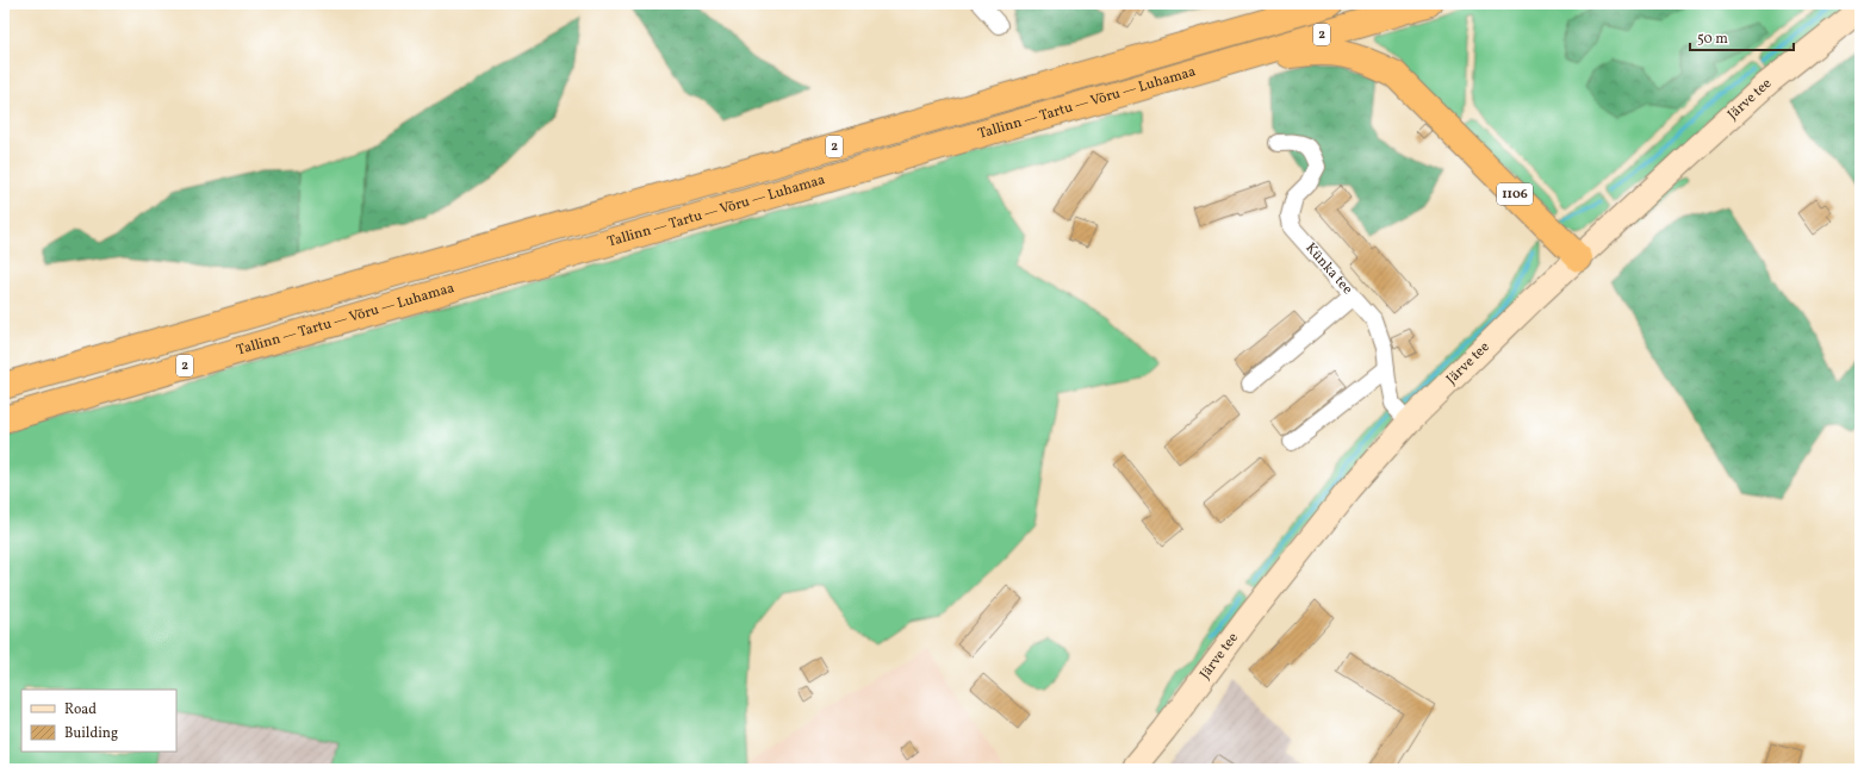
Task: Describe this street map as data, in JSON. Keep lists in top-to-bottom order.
{
  "streets": {
    "highway": ["2", "Tallinn — Tartu — Võru — Luhamaa", "1106"],
    "street": ["Järve tee", "Künka tee"]
  },
  "crossings": [
    ["Järve tee", "1106"],
    ["Järve tee", "Künka tee"],
    ["Tallinn — Tartu — Võru — Luhamaa", "1106"]
  ],
  "legend": ["Road", "Building"],
  "scale_bar": "50 m"
}
